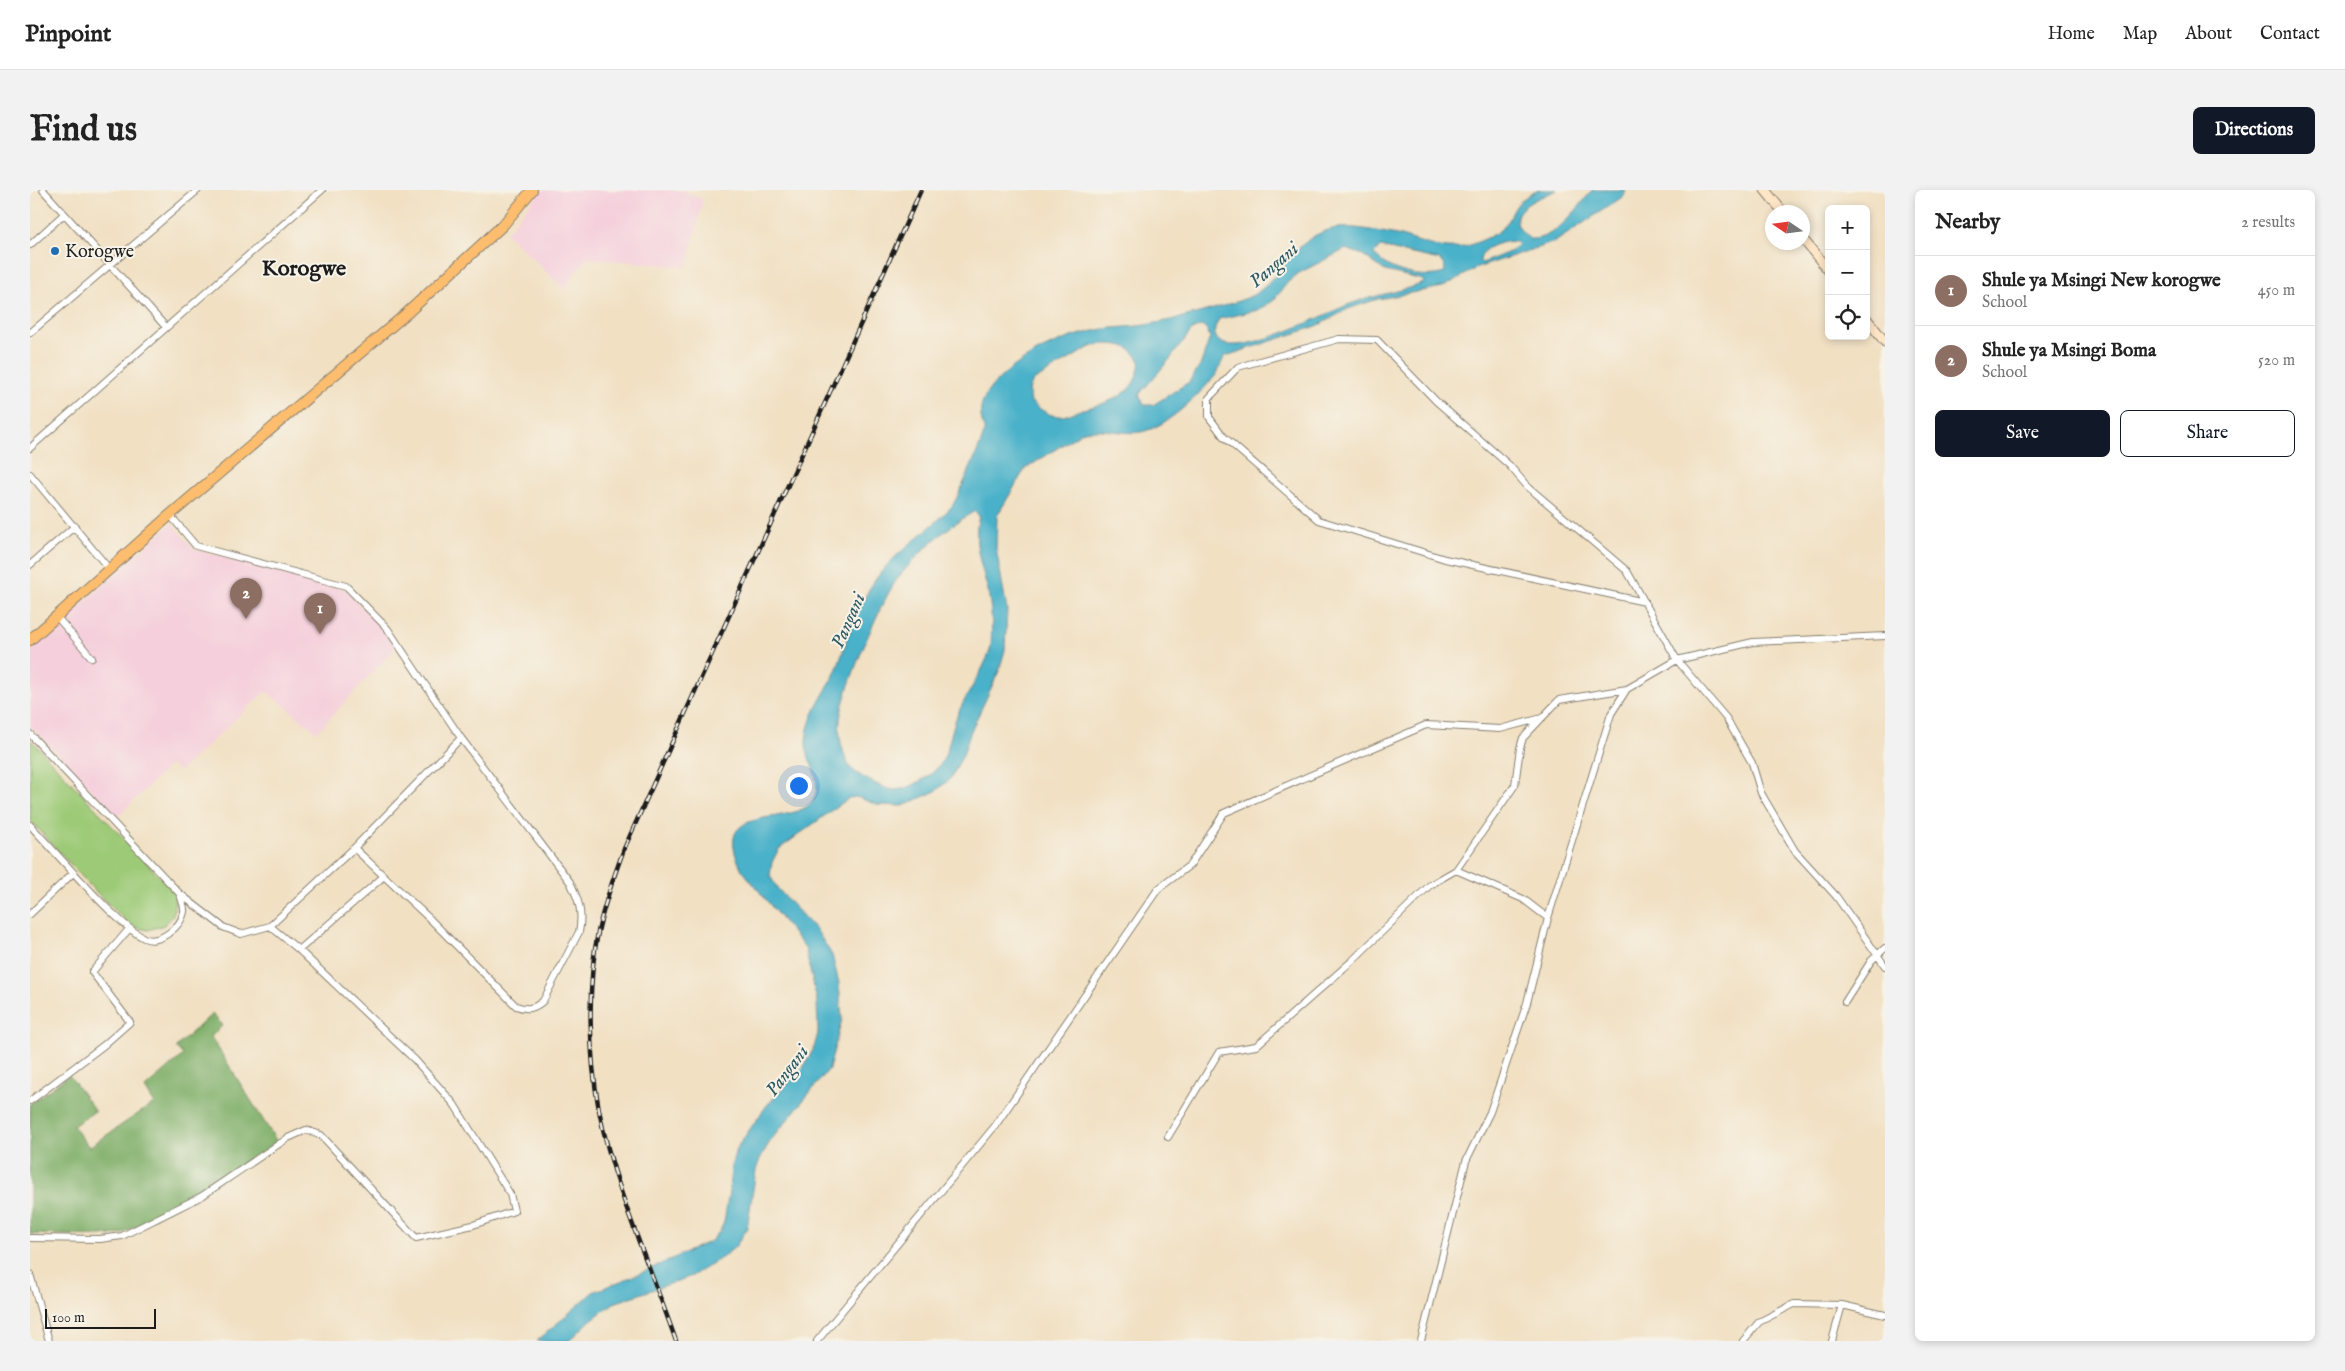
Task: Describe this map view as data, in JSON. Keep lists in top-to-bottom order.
{
  "districts": ["Korogwe"],
  "water": ["Pangani"],
  "places": ["Korogwe"],
  "scale_bar": "100 m",
  "north": "left",
  "page": {
    "header": "Pinpoint",
    "nav": [
      "Home",
      "Map",
      "About",
      "Contact"
    ],
    "buttons": [
      "Directions",
      ["Save", "Share"]
    ],
    "title": "Find us",
    "heading": ["Nearby", "2 results"],
    "map_buttons": ["+", "−"],
    "list": [
      {
        "mark": "1",
        "name": "Shule ya Msingi New korogwe",
        "note": "School",
        "value": "450 m"
      },
      {
        "mark": "2",
        "name": "Shule ya Msingi Boma",
        "note": "School",
        "value": "520 m"
      }
    ],
    "pins": ["2", "1"],
    "scale": "100 m"
  }
}
